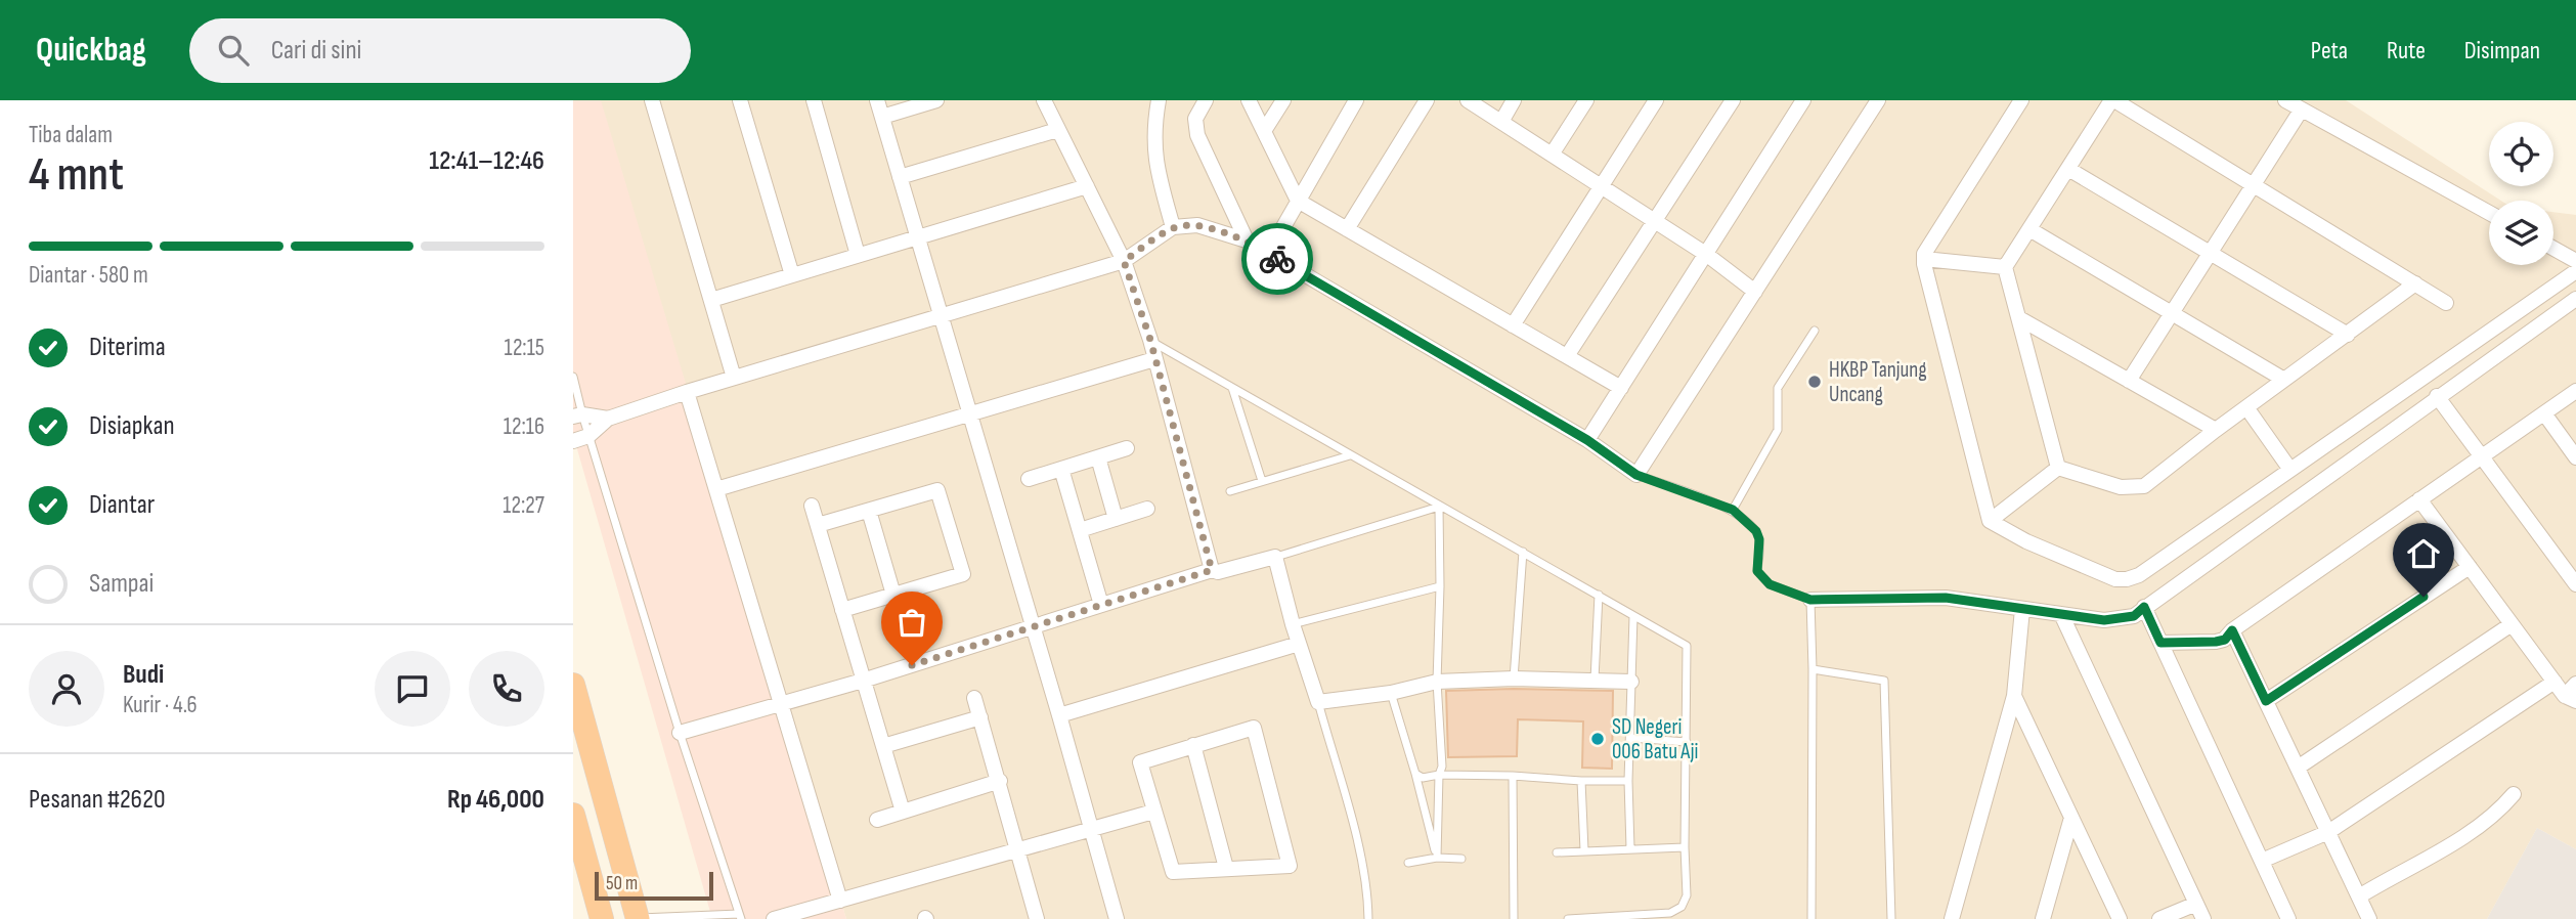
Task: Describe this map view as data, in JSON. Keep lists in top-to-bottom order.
{
  "places": ["HKBP Tanjung Uncang", "SD Negeri 006 Batu Aji"],
  "scale_bar": "50 m",
  "page": {
    "header": "Quickbag",
    "search": "Cari di sini",
    "nav": ["Peta", "Rute", "Disimpan"],
    "heading": ["4 mnt", "Tiba dalam", "12:41–12:46"],
    "panel": [
      "Budi",
      "Kurir · 4.6",
      "Pesanan #2620",
      "Rp 46,000"
    ],
    "bar": "Diantar · 580 m",
    "list": [
      ["Diterima", "12:15"],
      ["Disiapkan", "12:16"],
      ["Diantar", "12:27"],
      "Sampai"
    ],
    "scale": "50 m"
  }
}
